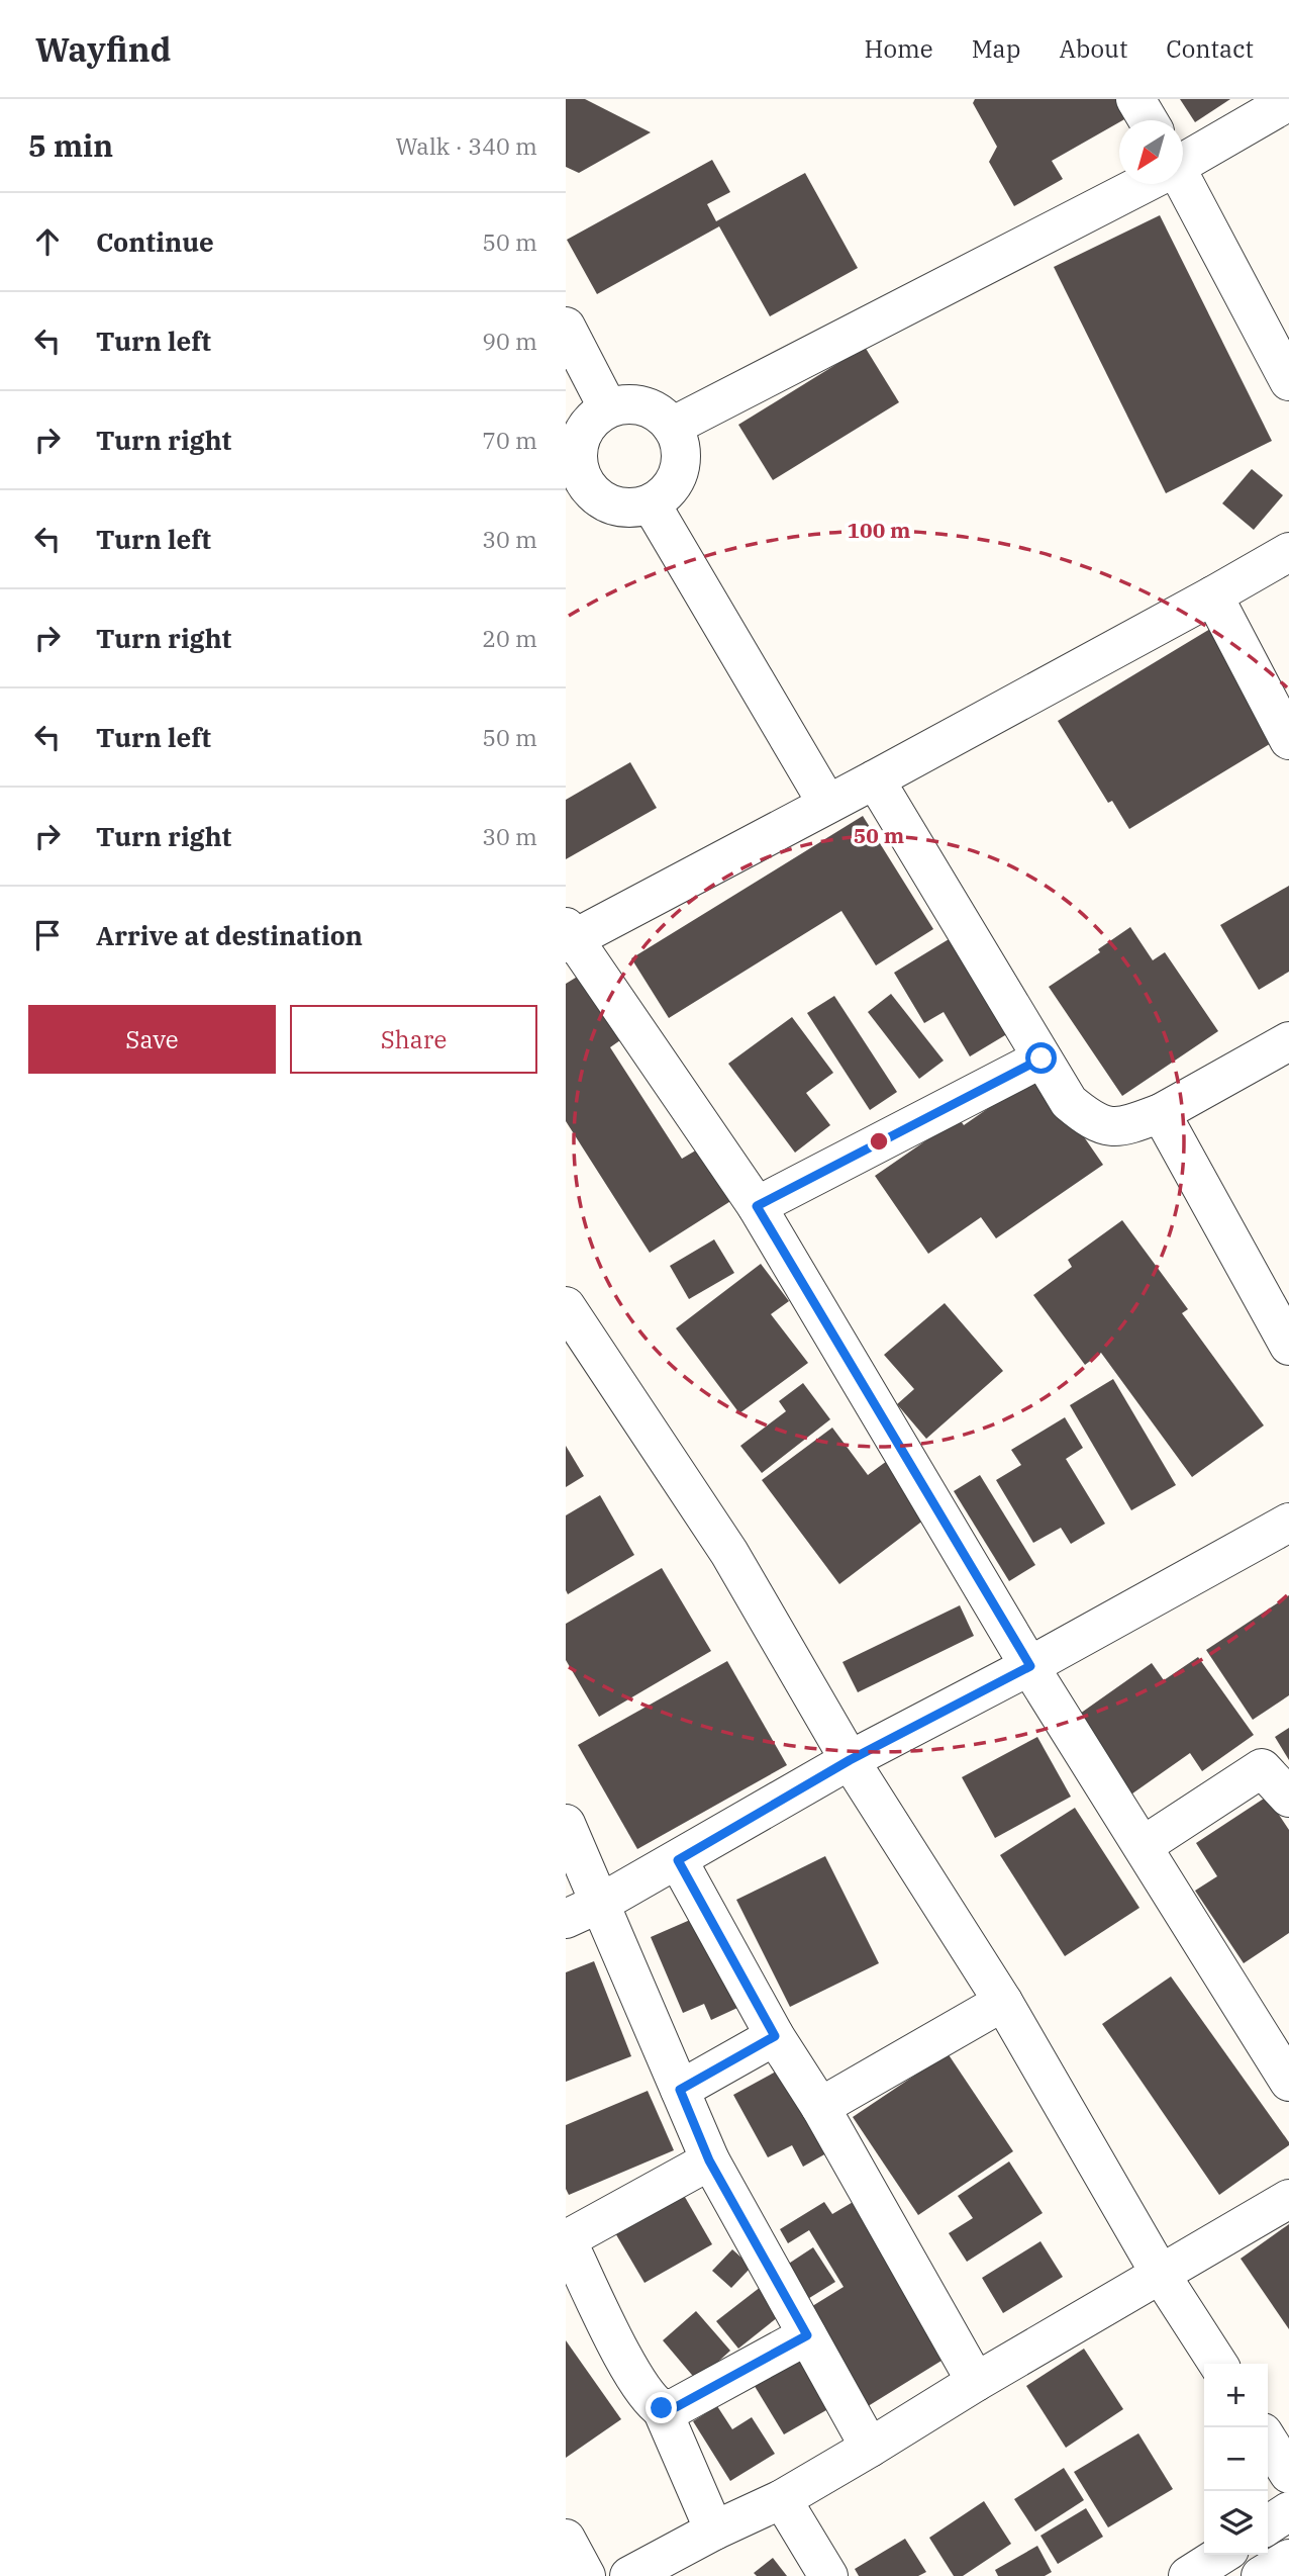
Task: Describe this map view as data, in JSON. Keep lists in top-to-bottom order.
{
  "north": "bottom left",
  "page": {
    "header": "Wayfind",
    "nav": [
      "Home",
      "Map",
      "About",
      "Contact"
    ],
    "heading": ["5 min", "Walk · 340 m"],
    "list": [
      ["Continue", "50 m"],
      ["Turn left", "90 m"],
      ["Turn right", "70 m"],
      ["Turn left", "30 m"],
      ["Turn right", "20 m"],
      ["Turn left", "50 m"],
      ["Turn right", "30 m"],
      "Arrive at destination"
    ],
    "buttons": ["Save", "Share"],
    "map_buttons": ["+", "−"]
  },
  "rings": ["100 m", "50 m"]
}
